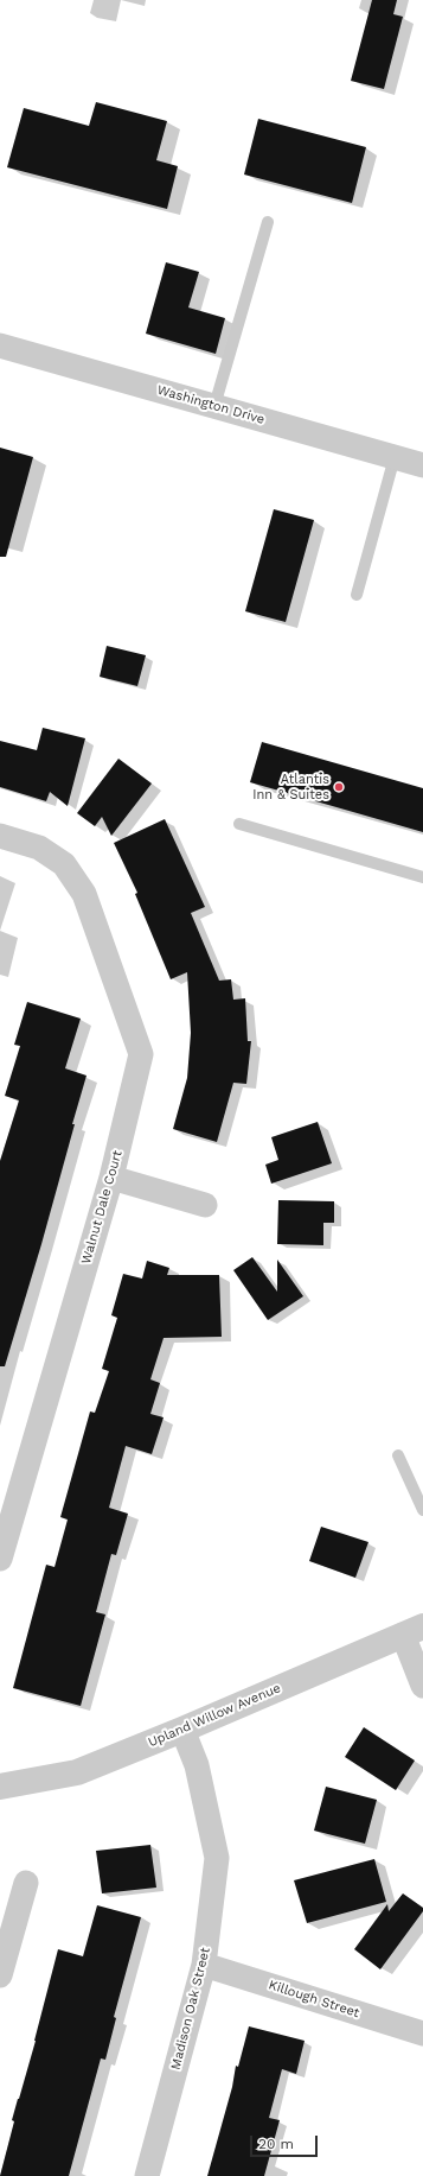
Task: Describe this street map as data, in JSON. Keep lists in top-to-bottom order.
{
  "streets": {
    "street": [
      "Washington Drive",
      "Walnut Dale Court",
      "Upland Willow Avenue",
      "Killough Street",
      "Madison Oak Street"
    ]
  },
  "crossings": [
    ["Upland Willow Avenue", "Madison Oak Street"],
    ["Killough Street", "Madison Oak Street"]
  ],
  "places": ["Atlantis Inn & Suites"],
  "scale_bar": "20 m"
}
